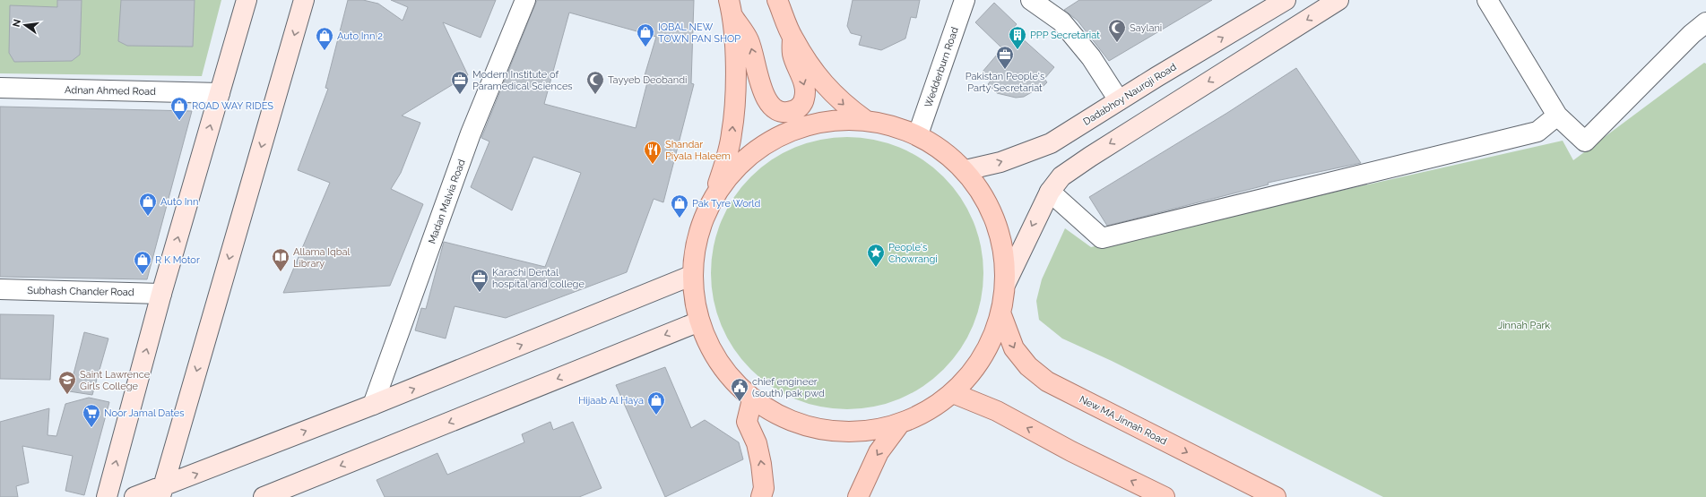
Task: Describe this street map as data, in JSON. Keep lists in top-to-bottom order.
{
  "streets": {
    "main road": ["New MA Jinnah Road"],
    "street": [
      "Wedderburn Road",
      "Adnan Ahmed Road",
      "Dadabhoy Nauroji Road",
      "Madan Malvia Road",
      "Subhash Chander Road"
    ]
  },
  "parks": ["Jinnah Park"],
  "places": {
    "mosque": ["Saylani", "Tayyeb Deobandi"],
    "shop": [
      "IQBAL NEW TOWN PAN SHOP",
      "Auto Inn 2",
      "ROAD WAY RIDES",
      "Auto Inn",
      "Pak Tyre World",
      "R K Motor",
      "Hijaab Al Haya"
    ],
    "building": ["PPP Secretariat"],
    "office": ["Pakistan People's Party Secretariat", "Modern Institute of Paramedical Sciences", "Karachi Dental hospital and college"],
    "restaurant": ["Shandar Piyala Haleem"],
    "place": ["People's Chowrangi"],
    "library": ["Allama Iqbal Library"],
    "school or university": ["Saint Lawrence Girls College"],
    "public building": ["chief engineer (south) pak pwd"],
    "supermarket": ["Noor Jamal Dates"]
  },
  "north": "left"
}
